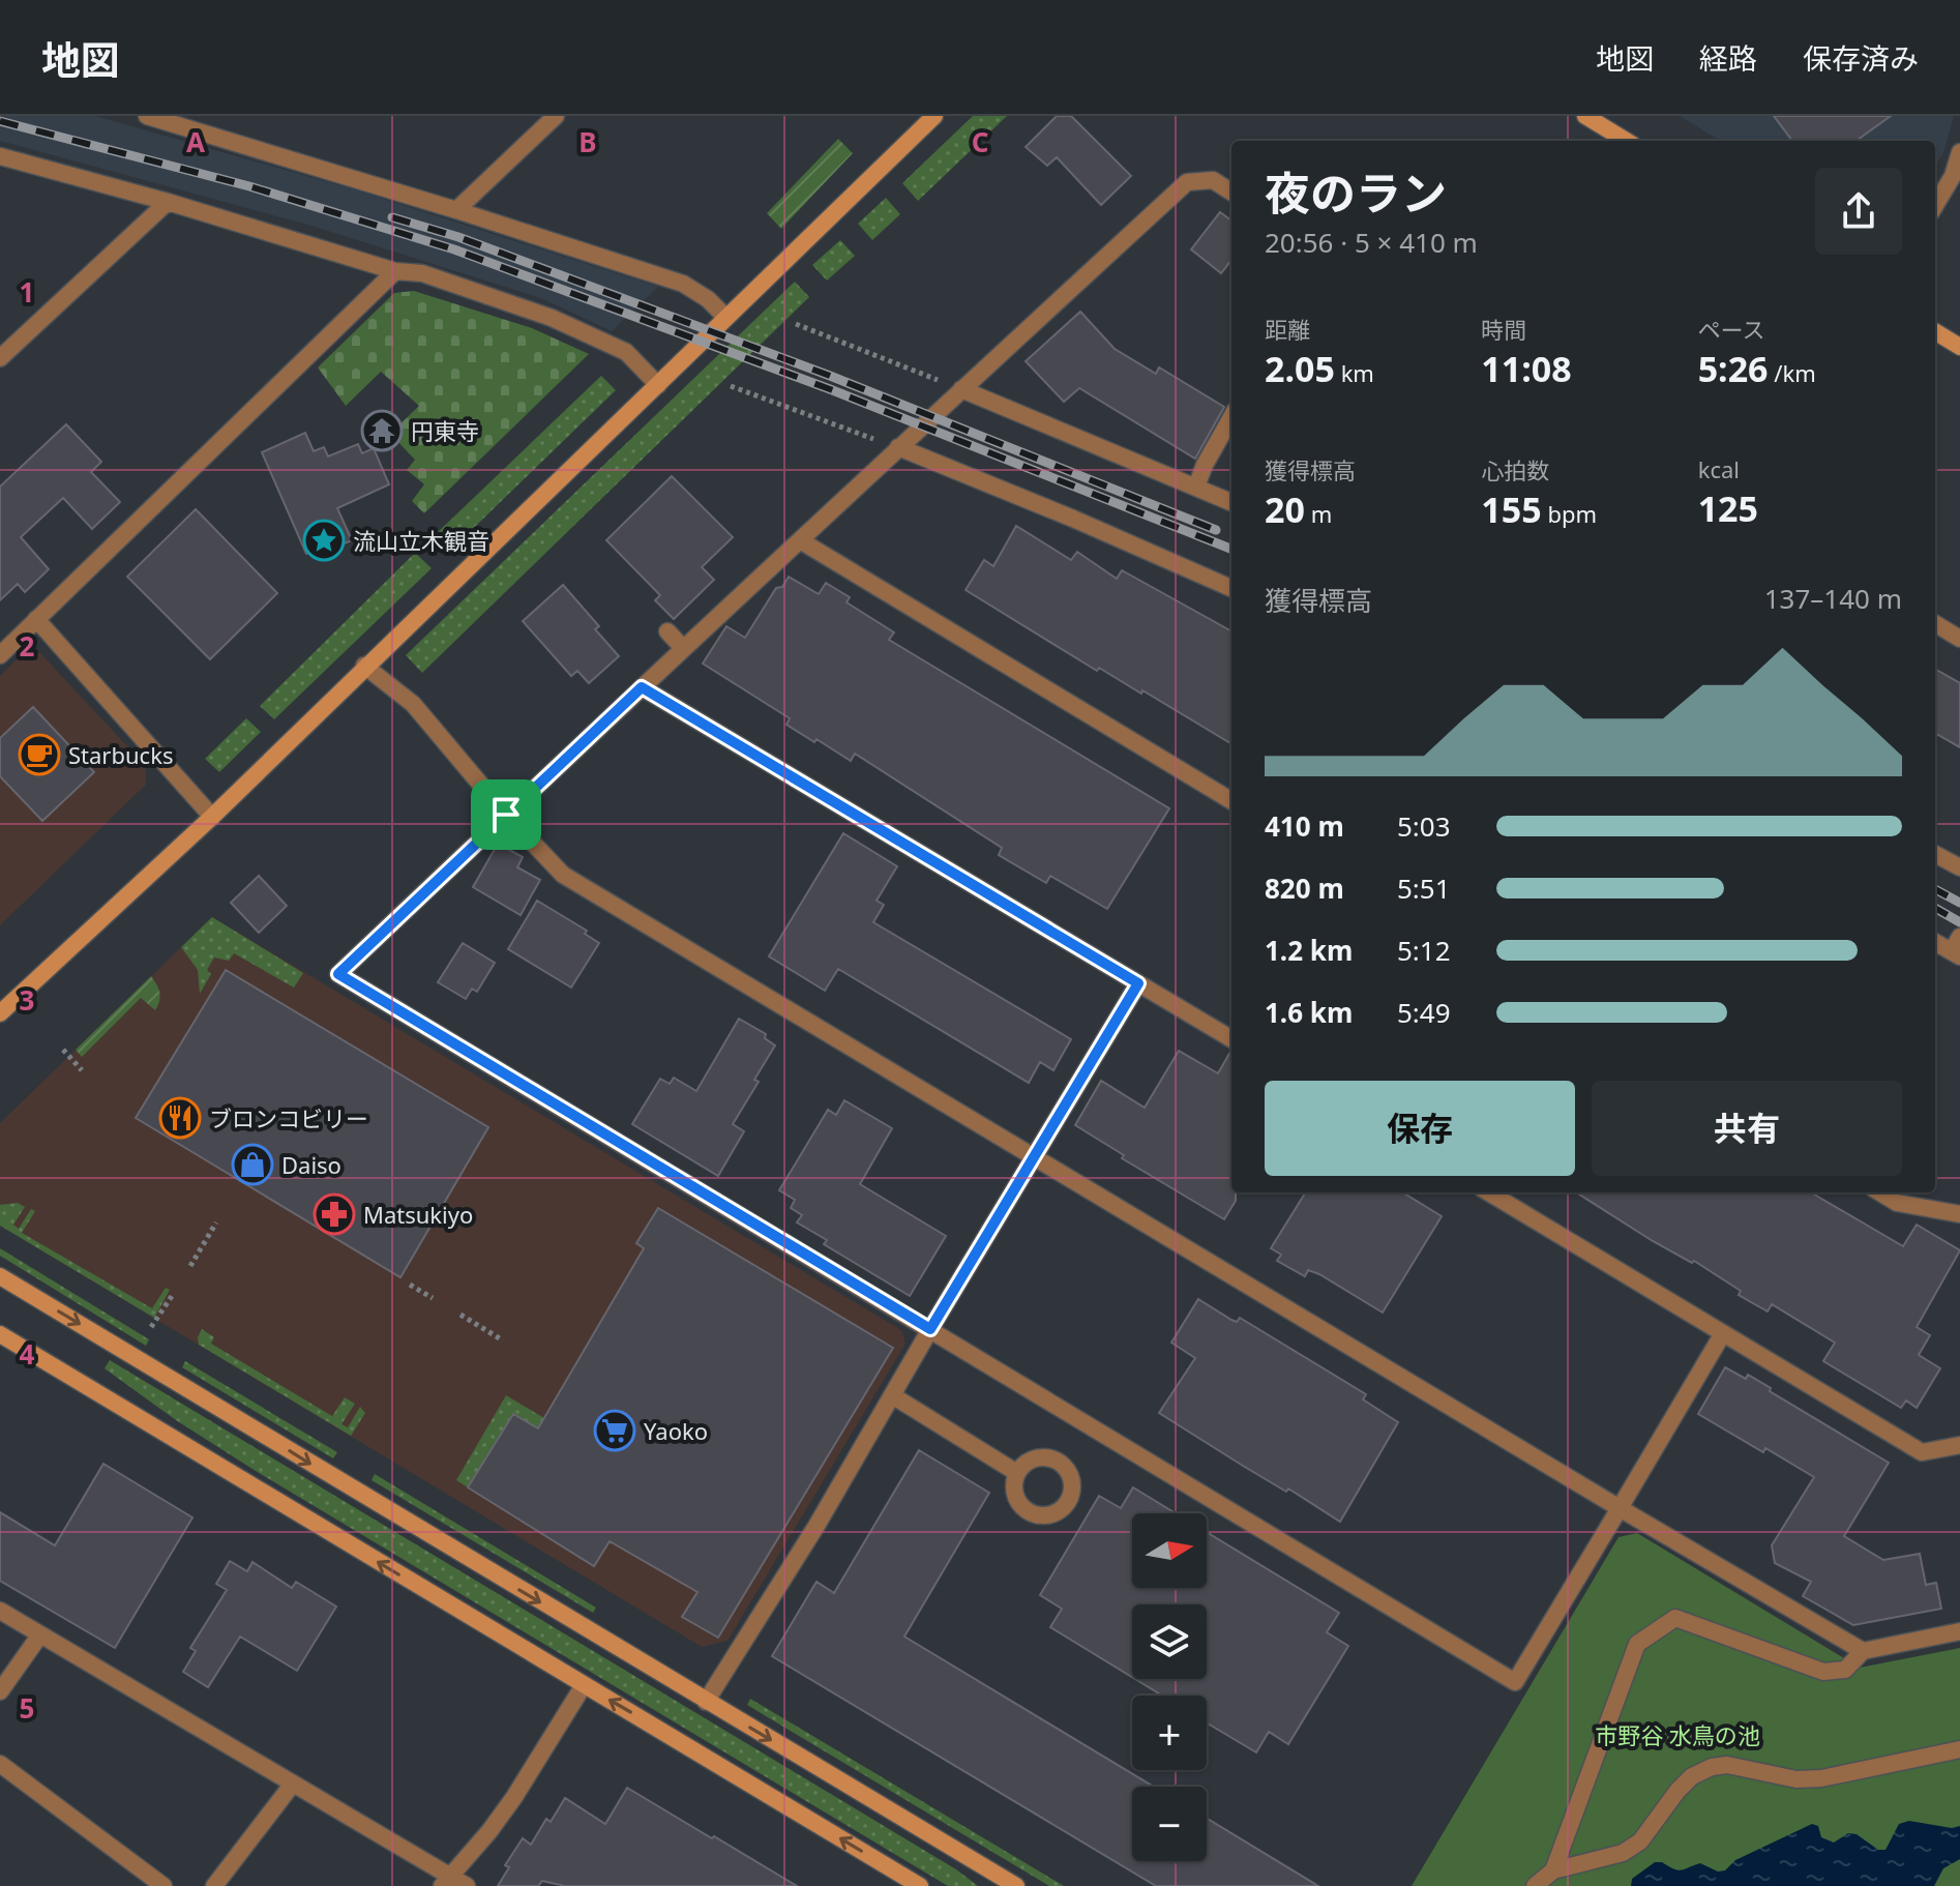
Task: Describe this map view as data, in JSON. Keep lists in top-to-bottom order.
{
  "parks": ["市野谷 水鳥の池"],
  "places": {
    "temple": ["円東寺"],
    "place": ["流山立木観音"],
    "cafe": ["Starbucks"],
    "restaurant": ["ブロンコビリー"],
    "shop": ["Daiso"],
    "pharmacy": ["Matsukiyo"],
    "supermarket": ["Yaoko"]
  },
  "north": "right",
  "page": {
    "header": "地図",
    "nav": ["地図", "経路", "保存済み"],
    "heading": ["夜のラン", "20:56 · 5 × 410 m"],
    "stats": [
      ["距離", "2.05 km"],
      ["時間", "11:08"],
      ["ペース", "5:26 /km"],
      ["獲得標高", "20 m"],
      ["心拍数", "155 bpm"],
      ["kcal", "125"]
    ],
    "chart": ["獲得標高", "137–140 m"],
    "list": [
      {
        "name": "410 m",
        "note": "5:03"
      },
      {
        "name": "820 m",
        "note": "5:51"
      },
      {
        "name": "1.2 km",
        "note": "5:12"
      },
      {
        "name": "1.6 km",
        "note": "5:49"
      }
    ],
    "buttons": ["保存", "共有"],
    "map_buttons": ["+", "−"]
  },
  "grid": {
    "columns": ["A", "B", "C"],
    "rows": [
      "1",
      "2",
      "3",
      "4",
      "5"
    ]
  }
}
